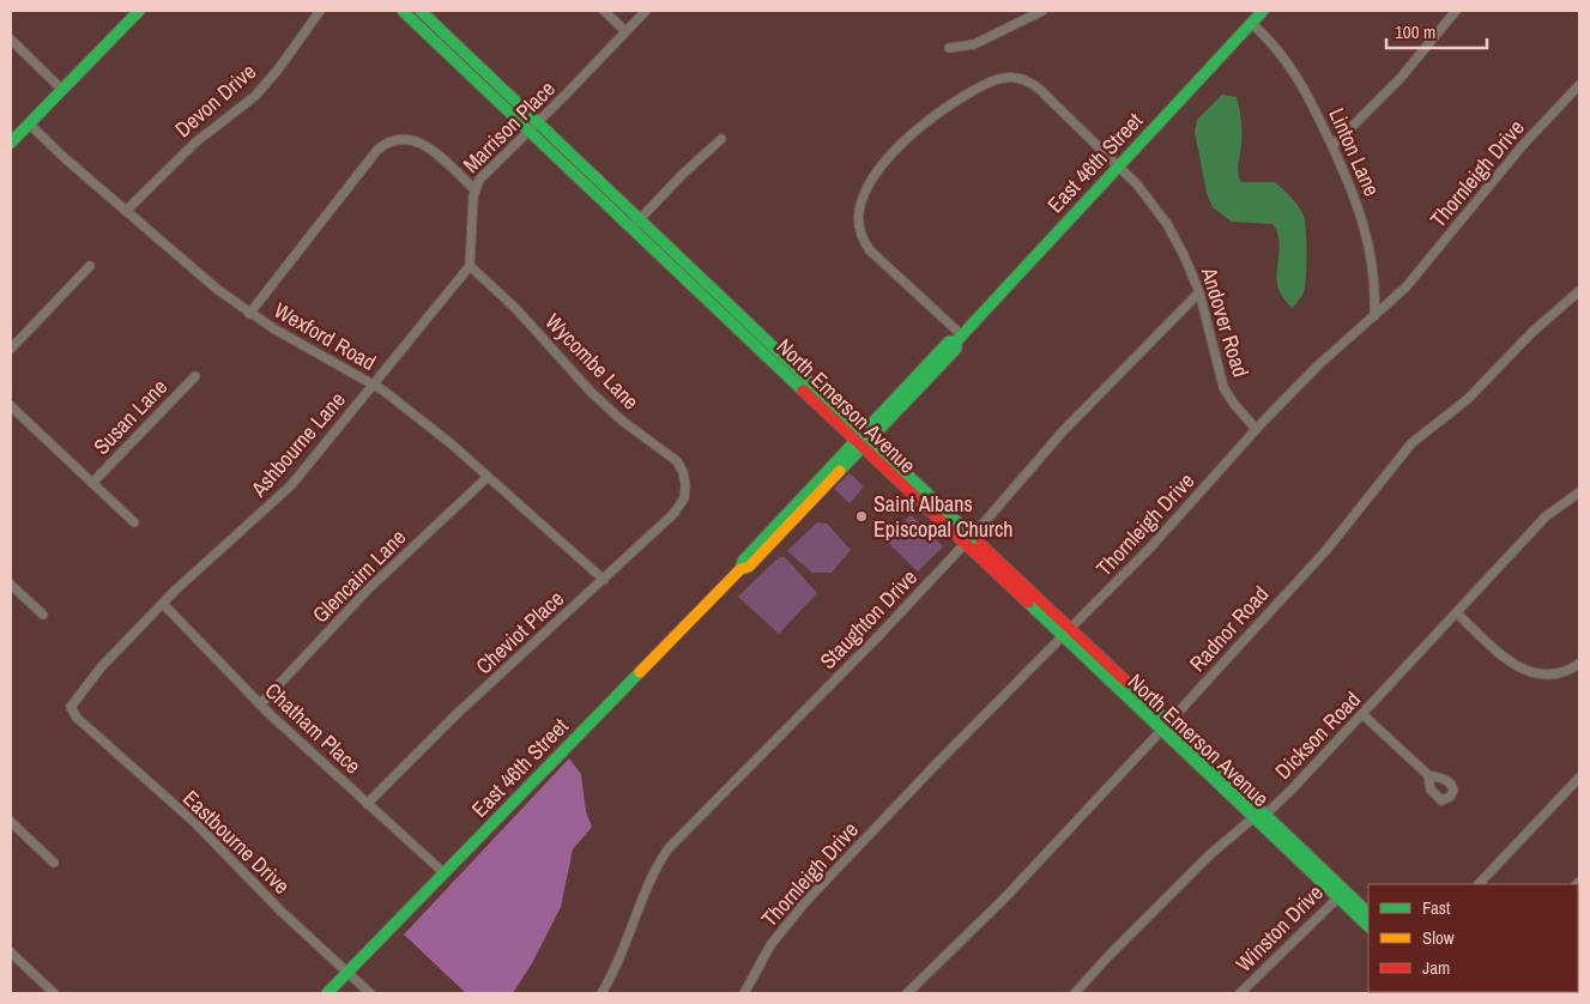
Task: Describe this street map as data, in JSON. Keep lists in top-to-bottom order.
{
  "streets": {
    "main road": ["East 46th Street", "North Emerson Avenue"],
    "street": [
      "Devon Drive",
      "Marrison Place",
      "Linton Lane",
      "Thornleigh Drive",
      "Andover Road",
      "Wexford Road",
      "Wycombe Lane",
      "Susan Lane",
      "Ashbourne Lane",
      "Glencairn Lane",
      "Staughton Drive",
      "Radnor Road",
      "Cheviot Place",
      "Chatham Place",
      "Dickson Road",
      "Eastbourne Drive",
      "Winston Drive"
    ]
  },
  "crossings": [
    ["Devon Drive", "Wexford Road"],
    ["Marrison Place", "Wexford Road"],
    ["Marrison Place", "North Emerson Avenue"],
    ["Linton Lane", "East 46th Street"],
    ["Linton Lane", "Thornleigh Drive"],
    ["East 46th Street", "Andover Road"],
    ["East 46th Street", "North Emerson Avenue"],
    ["East 46th Street", "Chatham Place"],
    ["East 46th Street", "Eastbourne Drive"],
    ["Thornleigh Drive", "Andover Road"],
    ["Thornleigh Drive", "North Emerson Avenue"],
    ["Andover Road", "Staughton Drive"],
    ["Wexford Road", "Ashbourne Lane"],
    ["Wexford Road", "Glencairn Lane"],
    ["Wexford Road", "Cheviot Place"],
    ["Wycombe Lane", "Ashbourne Lane"],
    ["Wycombe Lane", "Cheviot Place"],
    ["North Emerson Avenue", "Staughton Drive"],
    ["North Emerson Avenue", "Radnor Road"],
    ["North Emerson Avenue", "Dickson Road"],
    ["North Emerson Avenue", "Winston Drive"],
    ["Ashbourne Lane", "Chatham Place"],
    ["Ashbourne Lane", "Eastbourne Drive"],
    ["Glencairn Lane", "Chatham Place"],
    ["Cheviot Place", "Chatham Place"]
  ],
  "places": ["Saint Albans Episcopal Church"],
  "legend": ["Fast", "Slow", "Jam"],
  "scale_bar": "100 m"
}
